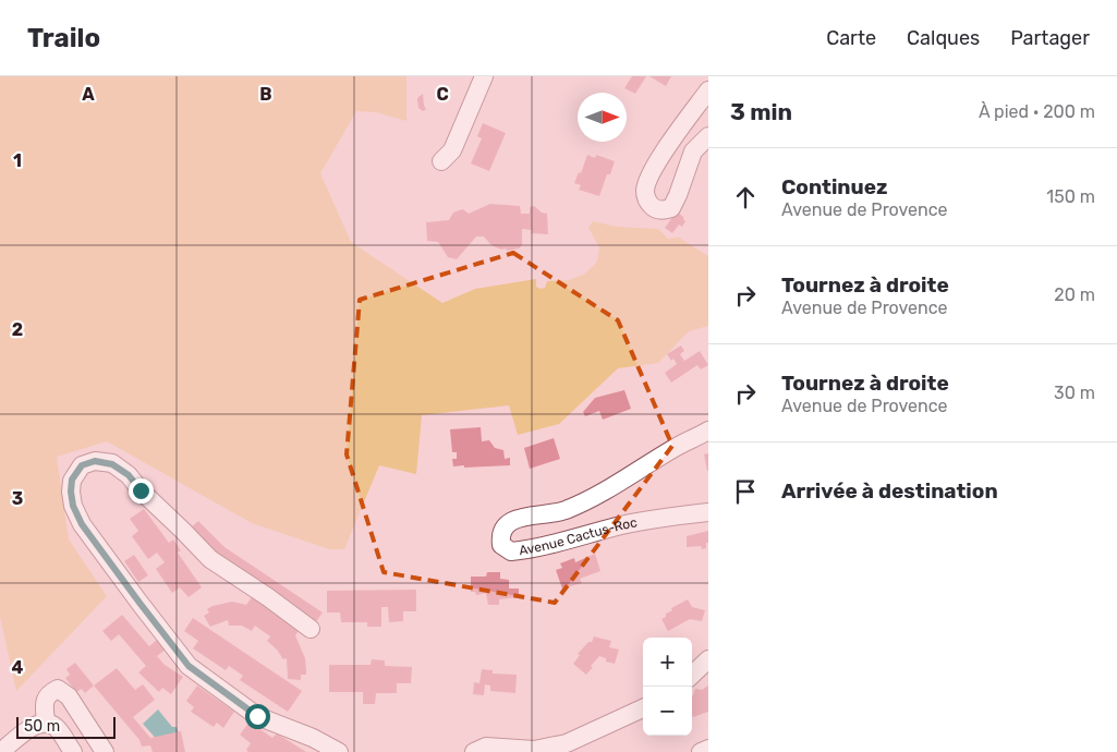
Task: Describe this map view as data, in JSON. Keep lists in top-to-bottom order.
{
  "streets": {
    "street": ["Avenue Cactus-Roc"]
  },
  "scale_bar": "50 m",
  "north": "right",
  "page": {
    "header": "Trailo",
    "nav": ["Carte", "Calques", "Partager"],
    "heading": ["3 min", "À pied · 200 m"],
    "list": [
      ["Continuez", "Avenue de Provence", "150 m"],
      ["Tournez à droite", "Avenue de Provence", "20 m"],
      ["Tournez à droite", "Avenue de Provence", "30 m"],
      "Arrivée à destination"
    ],
    "map_buttons": ["+", "−"],
    "scale": "50 m"
  },
  "grid": {
    "columns": ["A", "B", "C"],
    "rows": [
      "1",
      "2",
      "3",
      "4"
    ]
  }
}
